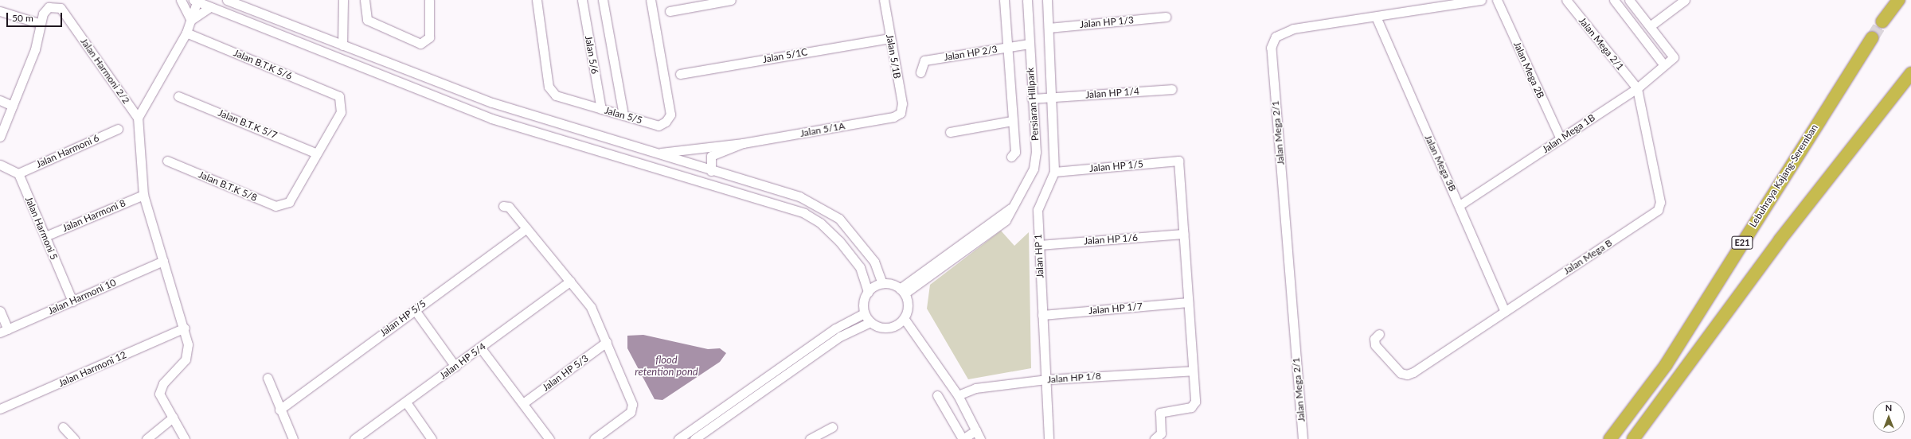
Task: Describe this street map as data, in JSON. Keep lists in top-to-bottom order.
{
  "streets": {
    "highway": ["Lebuhraya Kajang-Seremban", "E21"],
    "street": [
      "Jalan HP 1/3",
      "Jalan Mega 2/1",
      "Jalan HP 2/3",
      "Jalan 5/6",
      "Jalan 5/1C",
      "Jalan 5/1B",
      "Jalan B.T.K 5/6",
      "Jalan Mega 2B",
      "Jalan Harmoni 2/2",
      "Jalan HP 1/4",
      "Persiaran Hillpark",
      "Jalan 5/5",
      "Jalan B.T.K 5/7",
      "Jalan 5/1A",
      "Jalan Mega 1B",
      "Jalan Harmoni 6",
      "Jalan Mega 3B",
      "Jalan HP 1/5",
      "Jalan B.T.K 5/8",
      "Jalan Harmoni 8",
      "Jalan Harmoni 5",
      "Jalan HP 1/6",
      "Jalan HP 1",
      "Jalan Mega B",
      "Jalan Harmoni 10",
      "Jalan HP 1/7",
      "Jalan HP 5/5",
      "Jalan HP 5/4",
      "Jalan Harmoni 12",
      "Jalan HP 5/3",
      "Jalan HP 1/8"
    ]
  },
  "crossings": [
    ["Jalan HP 1/3", "Jalan HP 1"],
    ["Jalan Mega 2/1", "Jalan Mega 1B"],
    ["Jalan Mega 2/1", "Jalan Mega 3B"],
    ["Jalan Mega 2/1", "Jalan Mega B"],
    ["Jalan HP 2/3", "Persiaran Hillpark"],
    ["Jalan 5/6", "Jalan 5/5"],
    ["Jalan 5/1C", "Jalan 5/1B"],
    ["Jalan 5/1B", "Jalan 5/1A"],
    ["Jalan B.T.K 5/6", "Jalan B.T.K 5/7"],
    ["Jalan B.T.K 5/6", "Jalan B.T.K 5/8"],
    ["Jalan Mega 2B", "Jalan Mega 1B"],
    ["Jalan HP 1/4", "Jalan HP 1"],
    ["Jalan B.T.K 5/7", "Jalan B.T.K 5/8"],
    ["Jalan Mega 1B", "Jalan Mega 3B"],
    ["Jalan Mega 1B", "Jalan Mega B"],
    ["Jalan Harmoni 6", "Jalan Harmoni 5"],
    ["Jalan Mega 3B", "Jalan Mega B"],
    ["Jalan HP 1/5", "Jalan HP 1/6"],
    ["Jalan HP 1/5", "Jalan HP 1"],
    ["Jalan Harmoni 8", "Jalan Harmoni 5"],
    ["Jalan Harmoni 5", "Jalan Harmoni 10"],
    ["Jalan HP 1/6", "Jalan HP 1"],
    ["Jalan HP 1", "Jalan HP 1/7"],
    ["Jalan HP 1", "Jalan HP 1/8"]
  ],
  "water": ["flood retention pond"],
  "scale_bar": "50 m",
  "north": "top"
}
